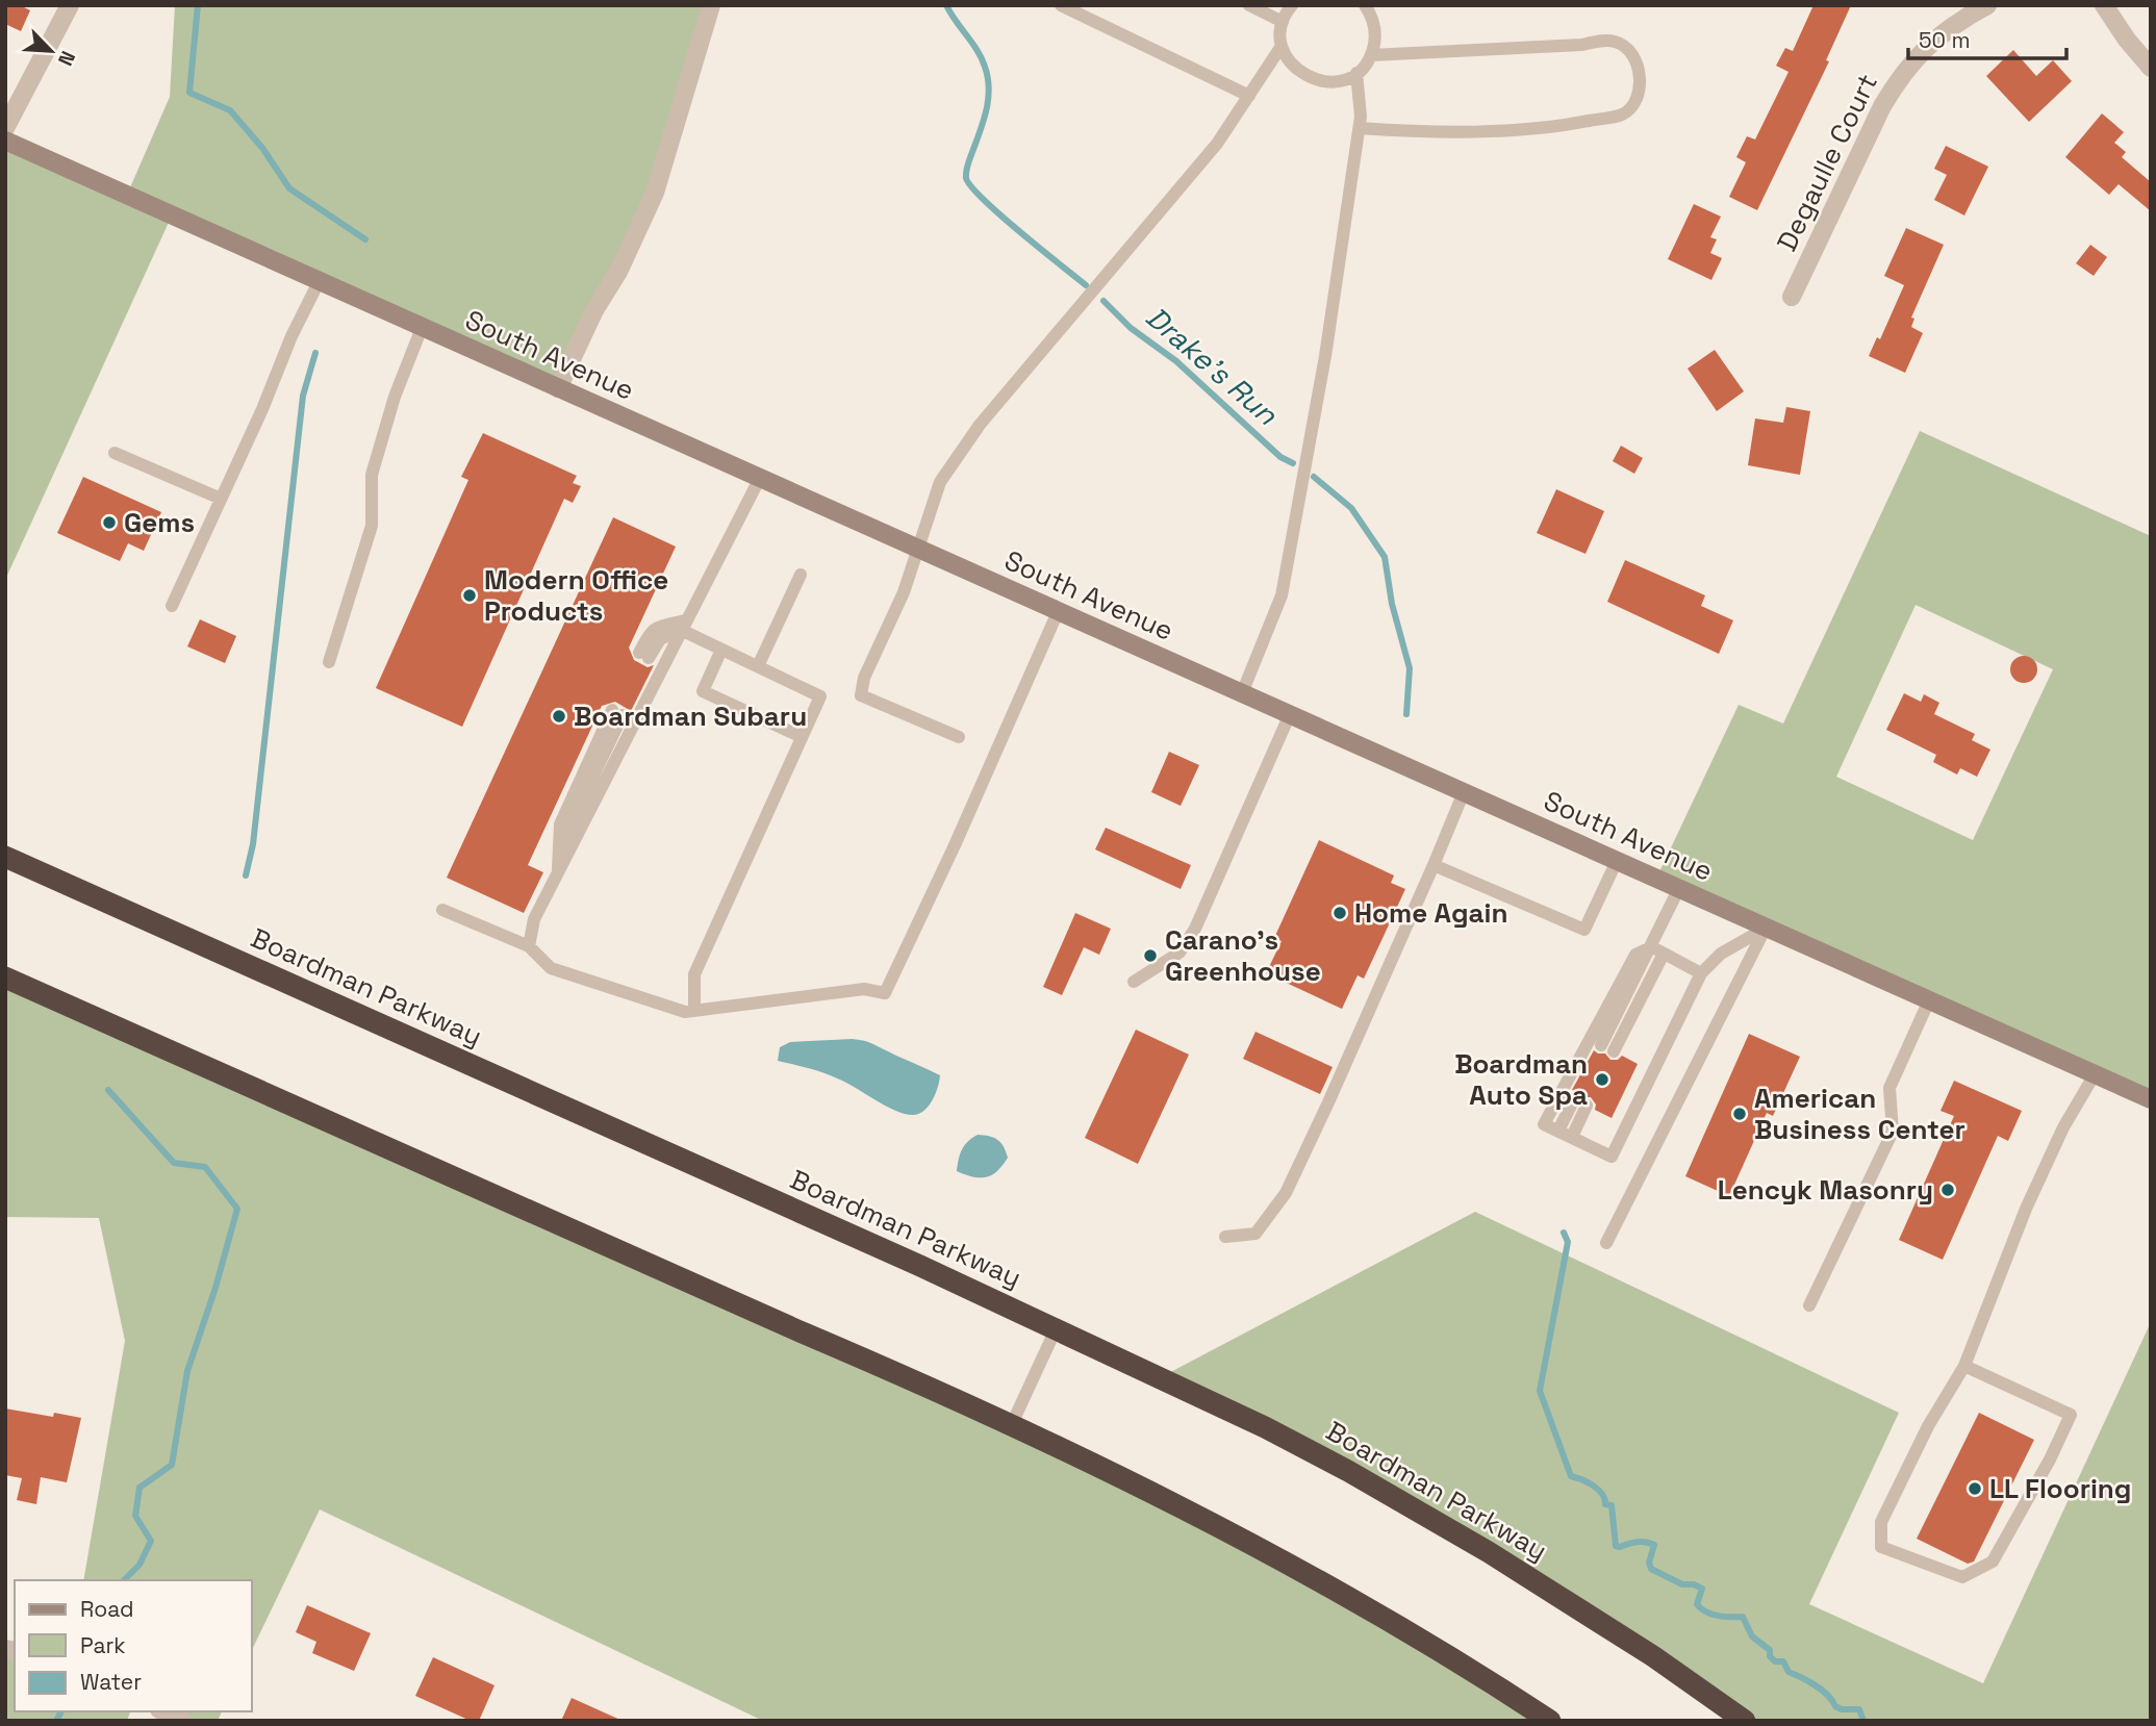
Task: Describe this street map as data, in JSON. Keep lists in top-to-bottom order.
{
  "streets": {
    "highway": ["Boardman Parkway"],
    "main road": ["South Avenue"],
    "street": ["Degaulle Court"]
  },
  "water": ["Drake's Run"],
  "places": [
    "Gems",
    "Modern Office Products",
    "Boardman Subaru",
    "Home Again",
    "Carano's Greenhouse",
    "Boardman Auto Spa",
    "American Business Center",
    "Lencyk Masonry",
    "LL Flooring"
  ],
  "legend": ["Road", "Park", "Water"],
  "scale_bar": "50 m",
  "north": "bottom right"
}
